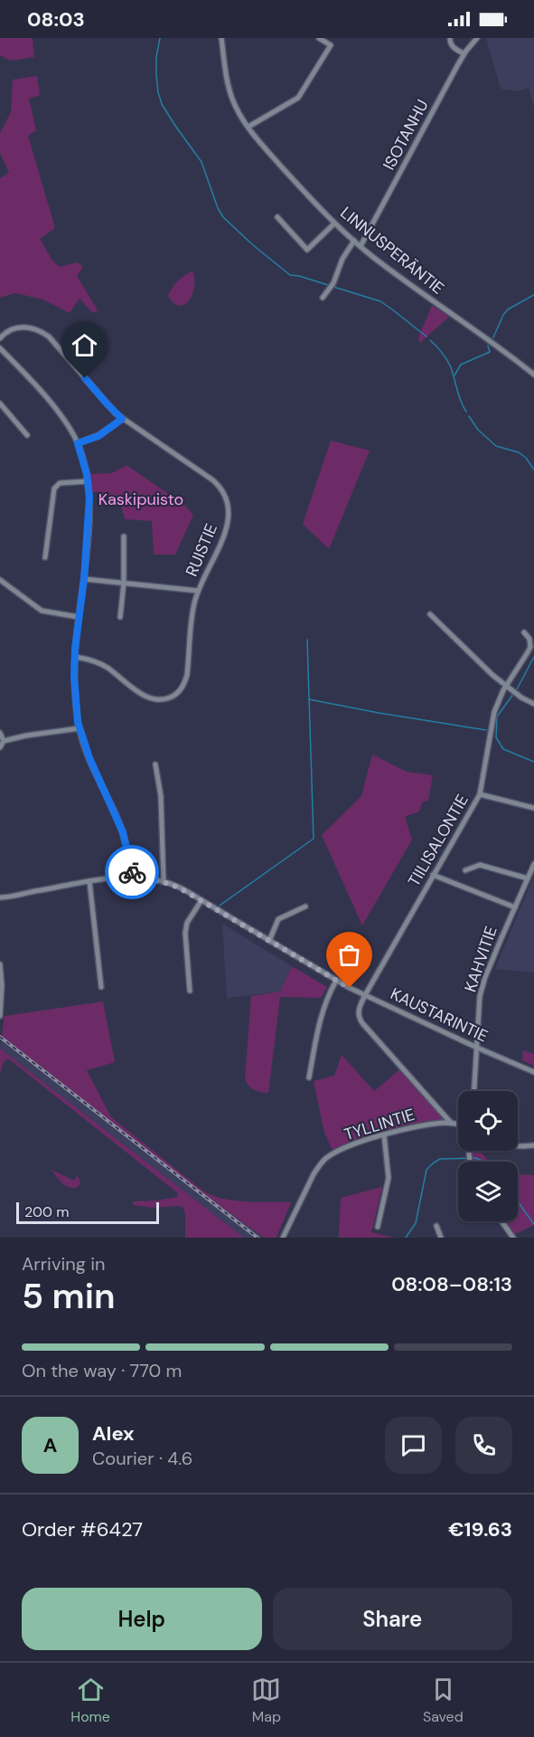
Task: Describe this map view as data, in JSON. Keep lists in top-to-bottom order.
{
  "streets": {
    "street": [
      "ISOTANHU",
      "LINNUSPERÄNTIE",
      "RUISTIE",
      "TIILISALONTIE",
      "KAHVITIE",
      "KAUSTARINTIE",
      "TYLLINTIE"
    ]
  },
  "crossings": [
    ["ISOTANHU", "LINNUSPERÄNTIE"],
    ["TIILISALONTIE", "KAUSTARINTIE"],
    ["TIILISALONTIE", "TYLLINTIE"],
    ["KAHVITIE", "KAUSTARINTIE"]
  ],
  "parks": ["Kaskipuisto"],
  "scale_bar": "200 m",
  "page": {
    "status": "08:03",
    "scale": "200 m",
    "heading": ["5 min", "Arriving in", "08:08–08:13"],
    "panel": [
      "Alex",
      "Courier · 4.6",
      "Order #6427",
      "€19.63"
    ],
    "bar": "On the way · 770 m",
    "round": "A",
    "buttons": ["Help", "Share"],
    "tabs": ["Home", "Map", "Saved"]
  }
}
